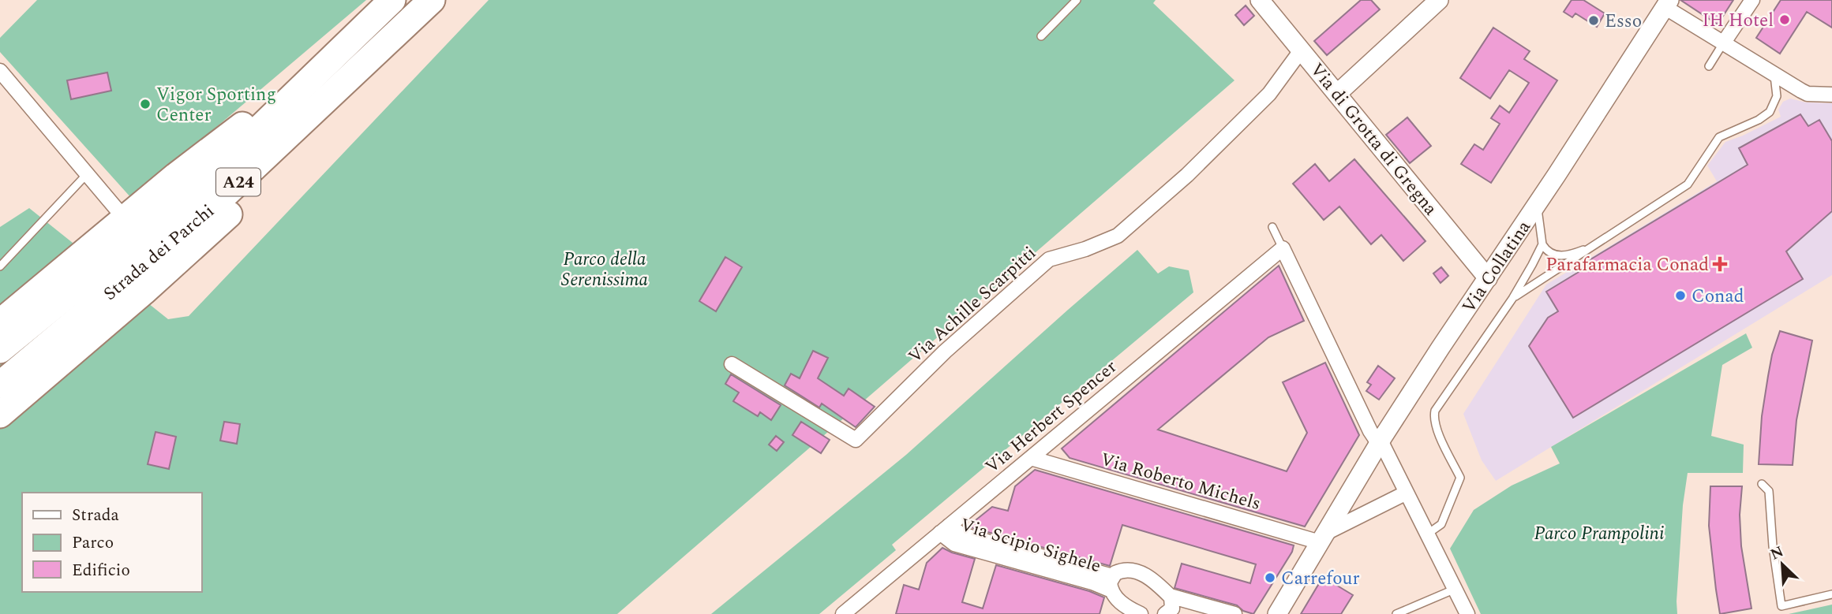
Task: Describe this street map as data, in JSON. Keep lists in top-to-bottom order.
{
  "streets": {
    "highway": ["A24", "Strada dei Parchi"],
    "street": [
      "Via di Grotta di Gregna",
      "Via Collatina",
      "Via Achille Scarpitti",
      "Via Herbert Spencer",
      "Via Roberto Michels",
      "Via Scipio Sighele"
    ]
  },
  "crossings": [
    ["Via di Grotta di Gregna", "Via Collatina"],
    ["Via di Grotta di Gregna", "Via Achille Scarpitti"],
    ["Via Collatina", "Via Roberto Michels"],
    ["Via Herbert Spencer", "Via Roberto Michels"],
    ["Via Herbert Spencer", "Via Scipio Sighele"]
  ],
  "parks": ["Parco della Serenissima", "Parco Prampolini"],
  "places": {
    "other": [
      "IH Hotel",
      "Esso",
      "Vigor Sporting Center",
      "Conad",
      "Carrefour"
    ],
    "health": ["Parafarmacia Conad"]
  },
  "legend": ["Strada", "Parco", "Edificio"],
  "north": "top left"
}
